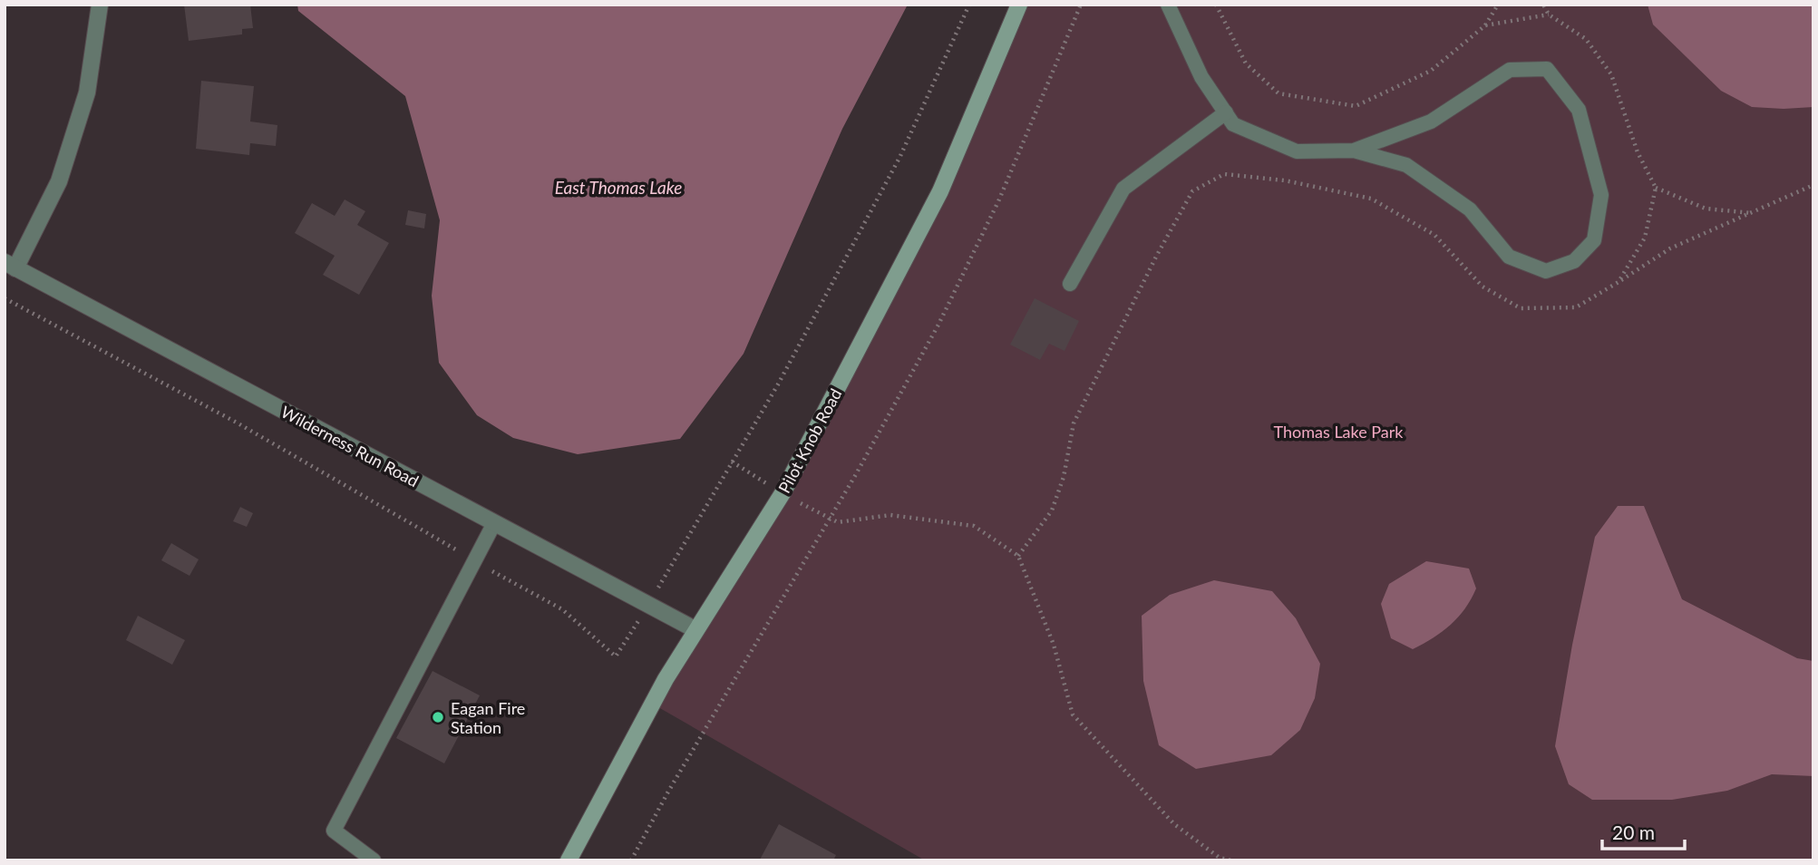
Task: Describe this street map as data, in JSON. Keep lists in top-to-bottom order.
{
  "streets": {
    "main road": ["Pilot Knob Road"],
    "street": ["Wilderness Run Road"]
  },
  "crossings": [
    ["Pilot Knob Road", "Wilderness Run Road"]
  ],
  "water": ["East Thomas Lake"],
  "parks": ["Thomas Lake Park"],
  "places": ["Eagan Fire Station"],
  "scale_bar": "20 m"
}
